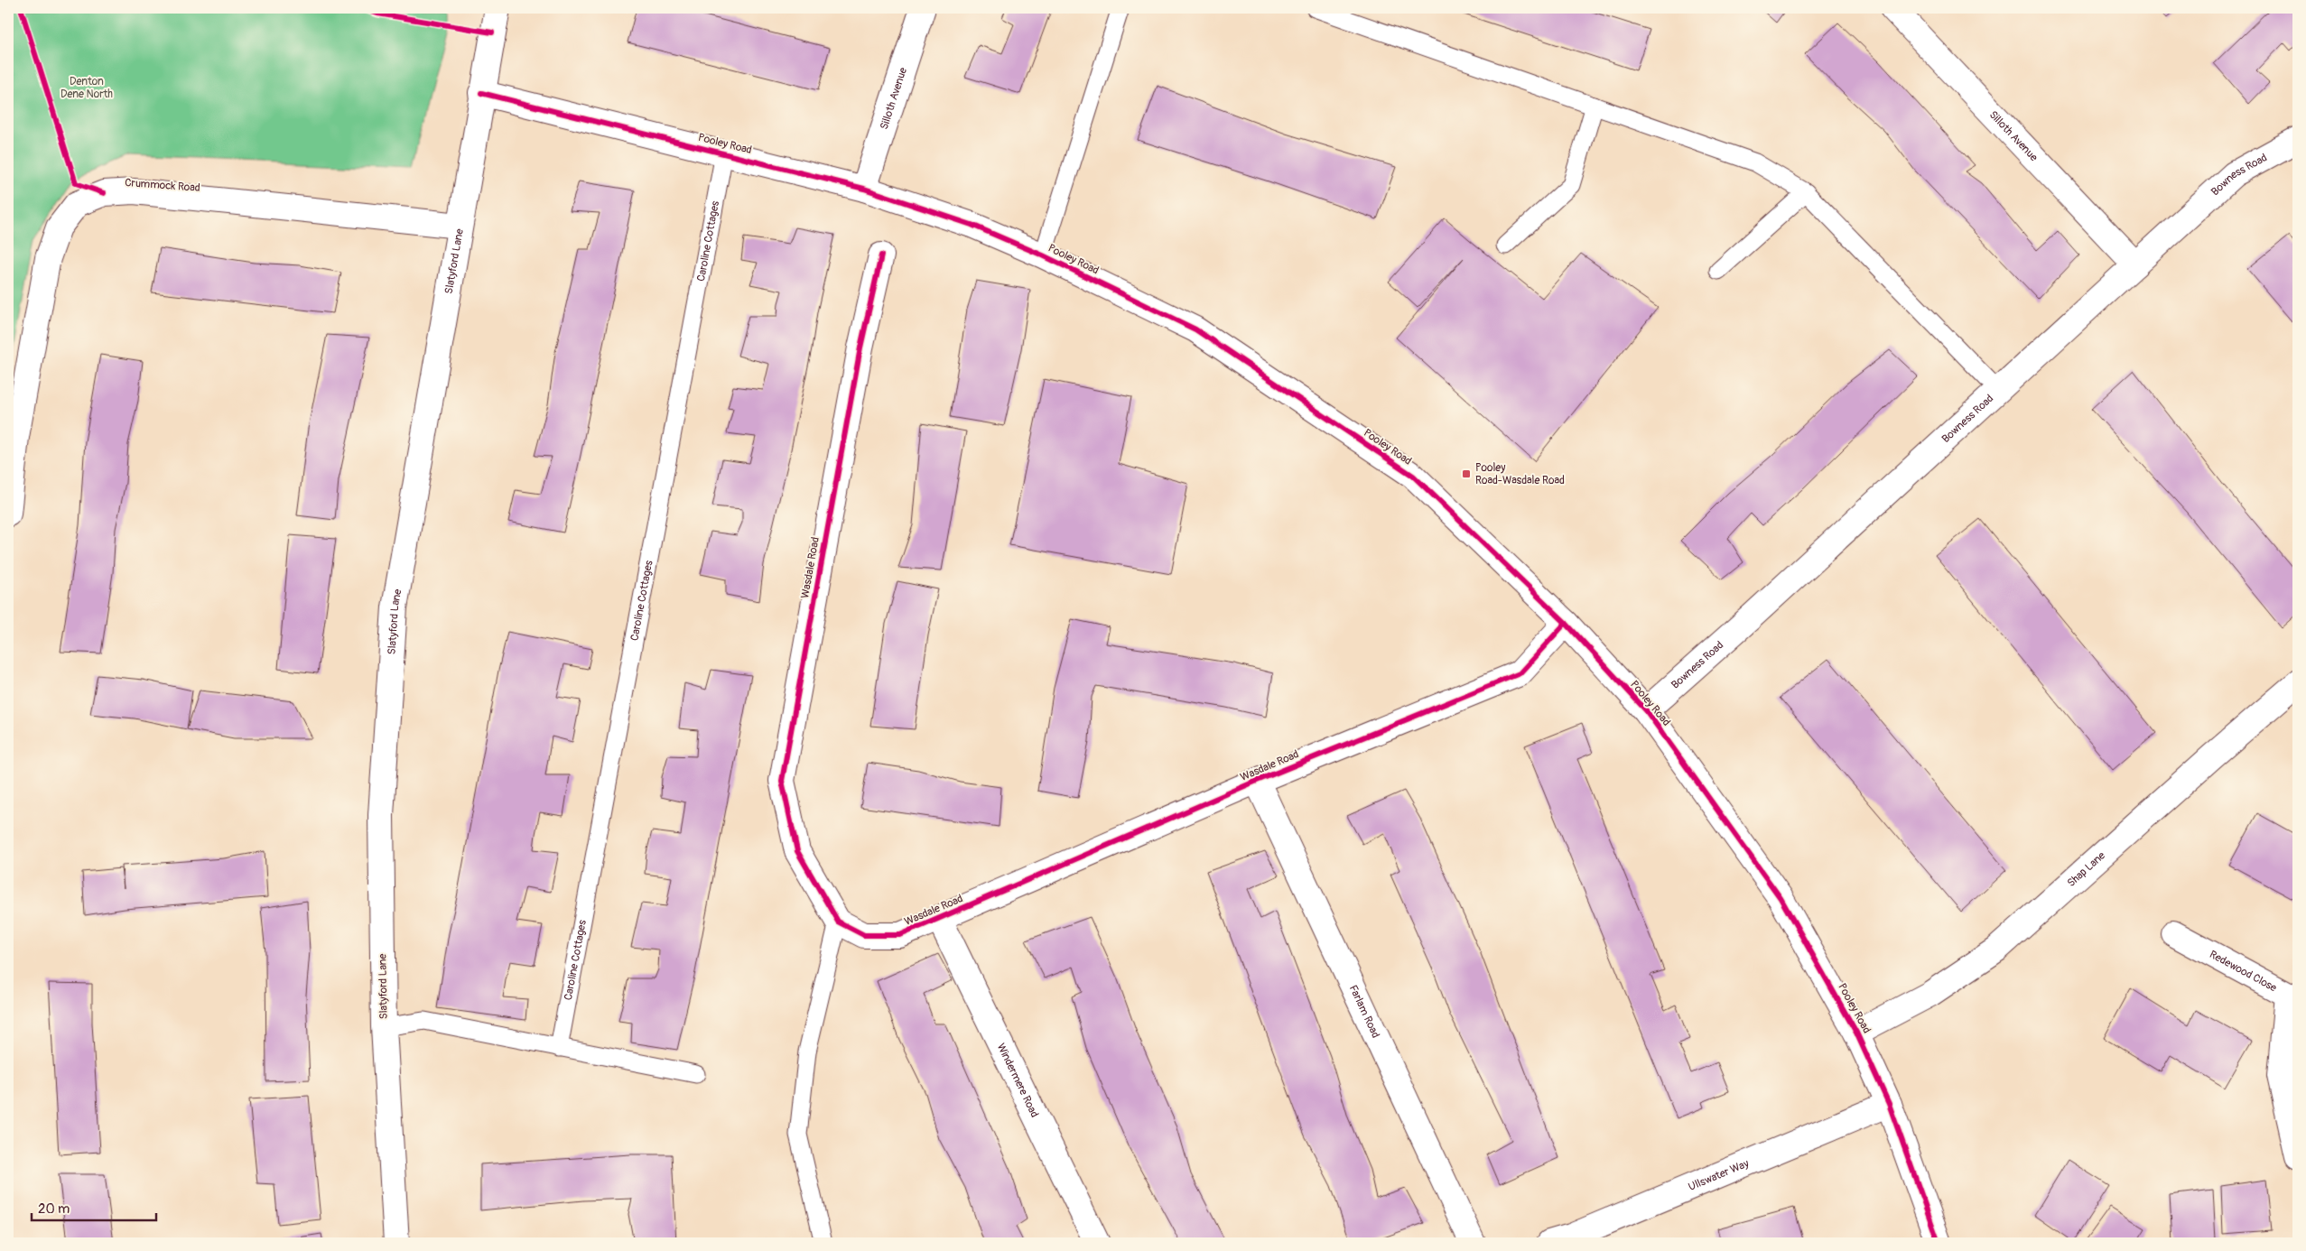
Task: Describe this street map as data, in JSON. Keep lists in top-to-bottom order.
{
  "streets": {
    "street": [
      "Silloth Avenue",
      "Pooley Road",
      "Bowness Road",
      "Crummock Road",
      "Slatyford Lane",
      "Wasdale Road",
      "Shap Lane",
      "Redewood Close",
      "Farlam Road",
      "Windermere Road",
      "Ullswater Way"
    ],
    "lane": ["Caroline Cottages"]
  },
  "crossings": [
    ["Silloth Avenue", "Pooley Road"],
    ["Silloth Avenue", "Bowness Road"],
    ["Pooley Road", "Bowness Road"],
    ["Pooley Road", "Caroline Cottages"],
    ["Pooley Road", "Slatyford Lane"],
    ["Pooley Road", "Wasdale Road"],
    ["Pooley Road", "Shap Lane"],
    ["Pooley Road", "Ullswater Way"],
    ["Crummock Road", "Slatyford Lane"],
    ["Wasdale Road", "Farlam Road"],
    ["Wasdale Road", "Windermere Road"]
  ],
  "parks": ["Denton Dene North"],
  "places": {
    "transit": ["Pooley Road-Wasdale Road"]
  },
  "scale_bar": "20 m"
}
